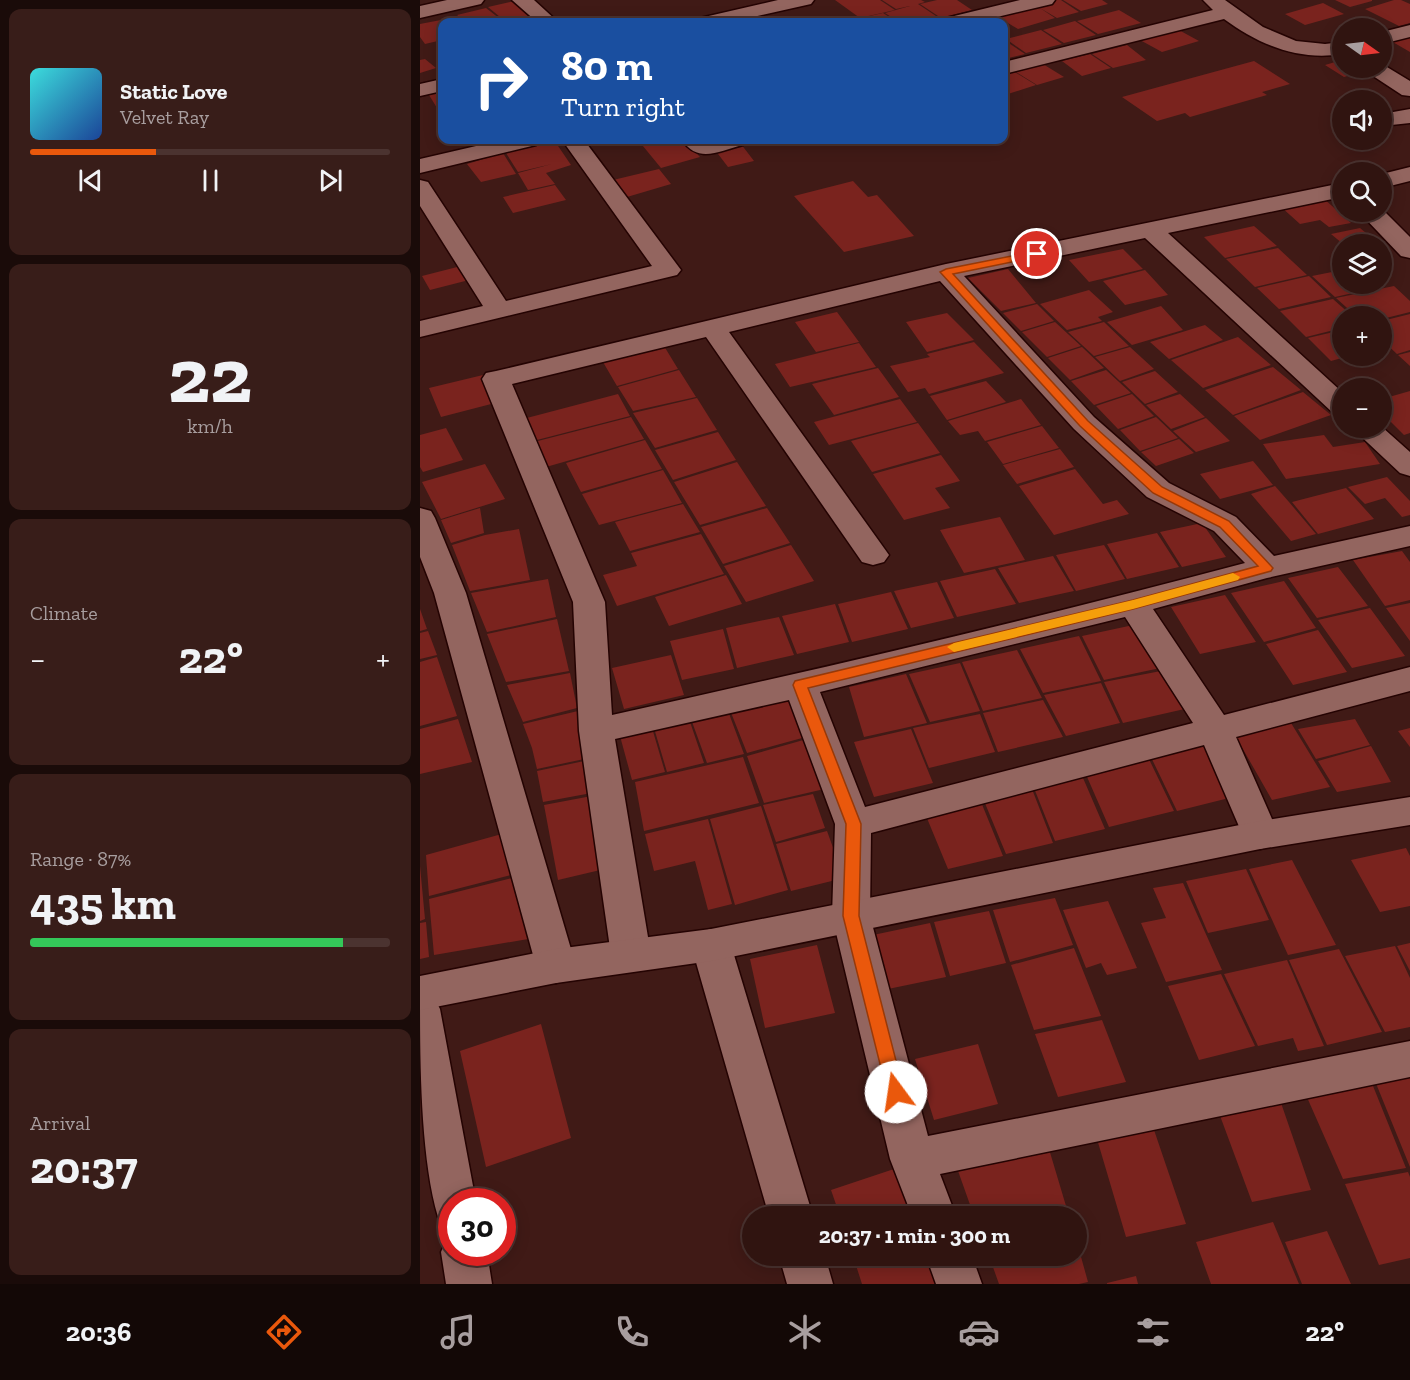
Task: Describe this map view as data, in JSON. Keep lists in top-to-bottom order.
{
  "north": "right",
  "page": {
    "map_buttons": ["+", "−"],
    "turn": ["80 m", "Turn right"],
    "song": ["Static Love", "Velvet Ray"],
    "tile": [
      ["22", "km/h"],
      "Climate",
      ["Range · 87%", "435 km"],
      ["Arrival", "20:37"]
    ],
    "heat": ["−", "22°", "+"],
    "limit": "30",
    "trip": "20:37 · 1 min · 300 m",
    "tabs": ["20:36", "22°"]
  }
}
